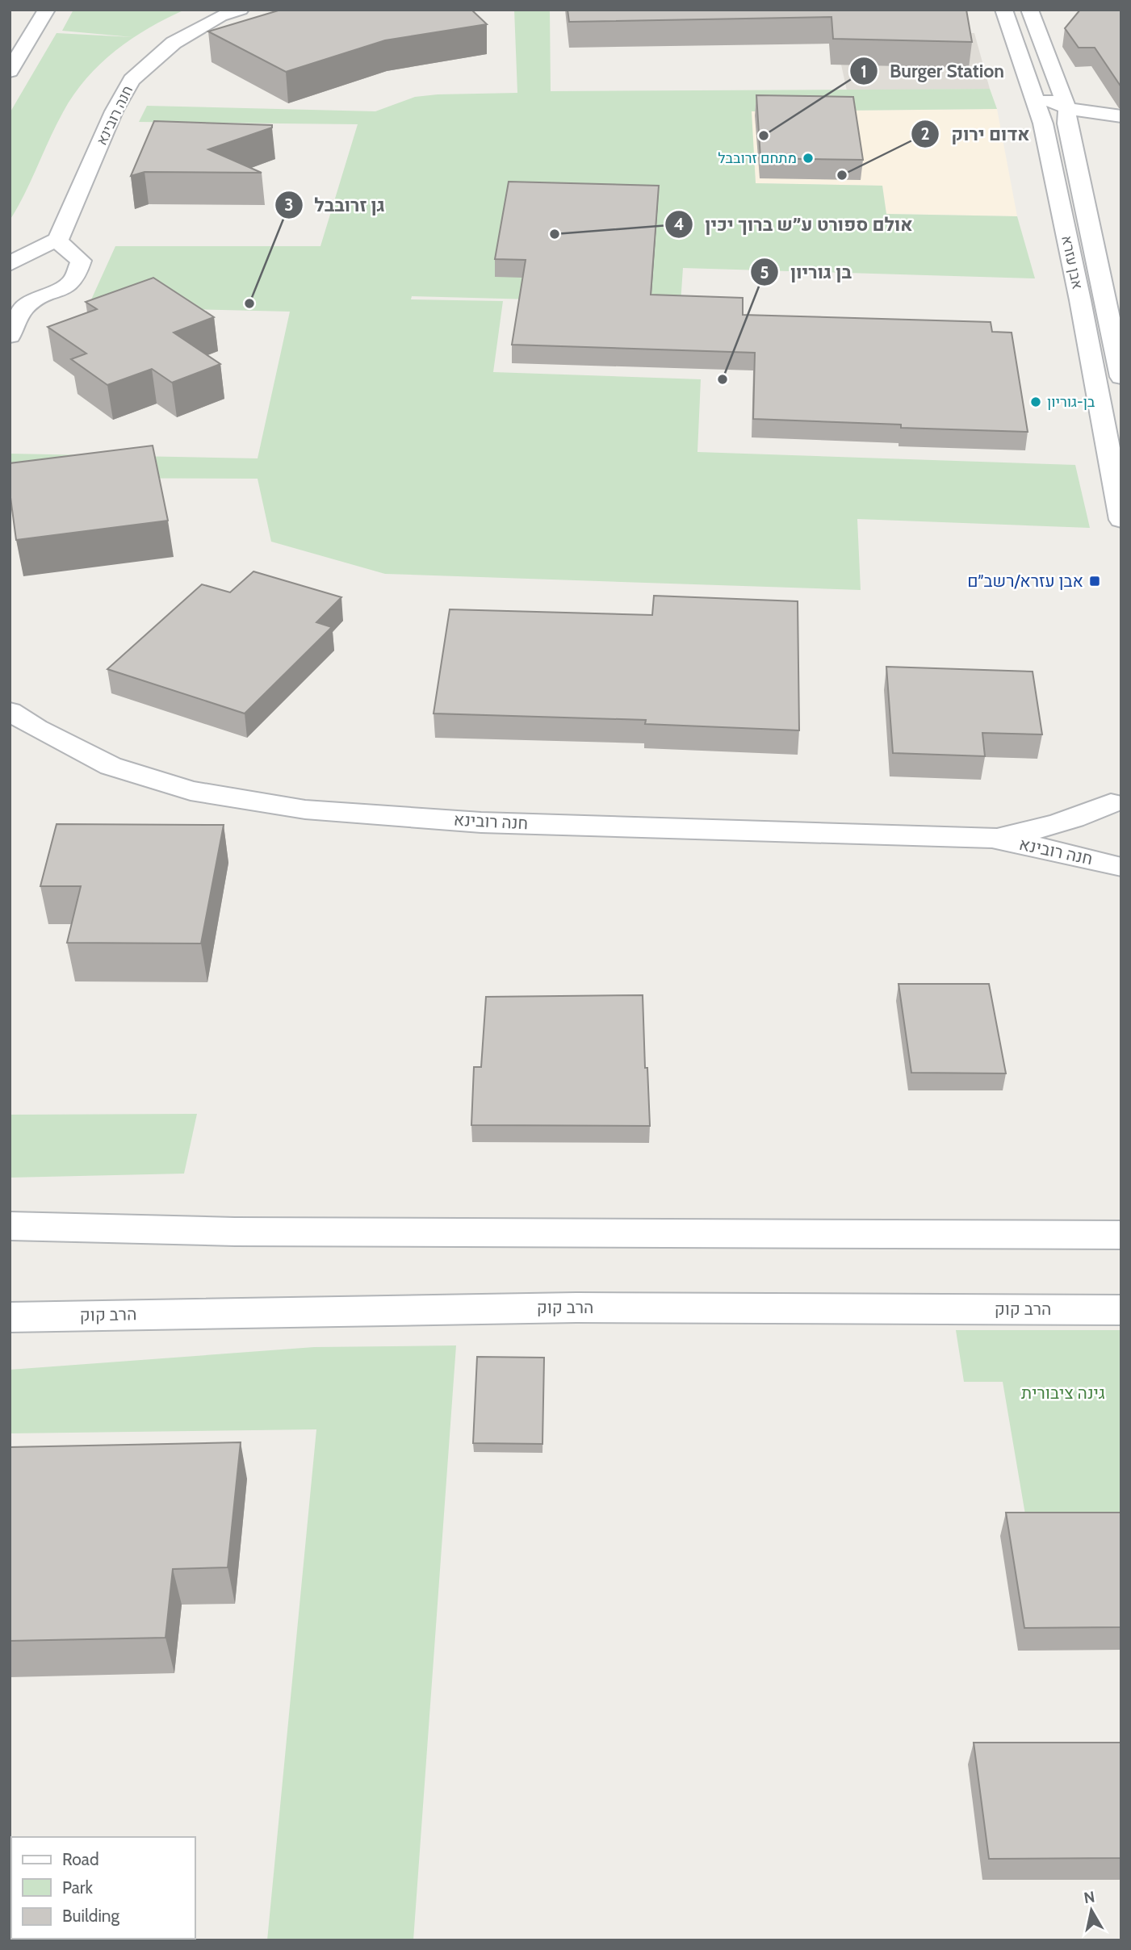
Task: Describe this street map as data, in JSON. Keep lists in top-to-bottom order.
{
  "streets": {
    "street": ["חנה רובינא", "אבן עזרא", "הרב קוק"]
  },
  "parks": ["גינה ציבורית"],
  "places": {
    "other": [
      "Burger Station",
      "מתחם זרובבל",
      "אדום ירוק",
      "אולם ספורט ע״ש ברוך יכין",
      "גן זרובבל",
      "בן גוריון",
      "בן-גוריון"
    ],
    "transit": ["אבן עזרא/רשב״ם"]
  },
  "legend": ["Road", "Park", "Building"],
  "north": "top"
}
